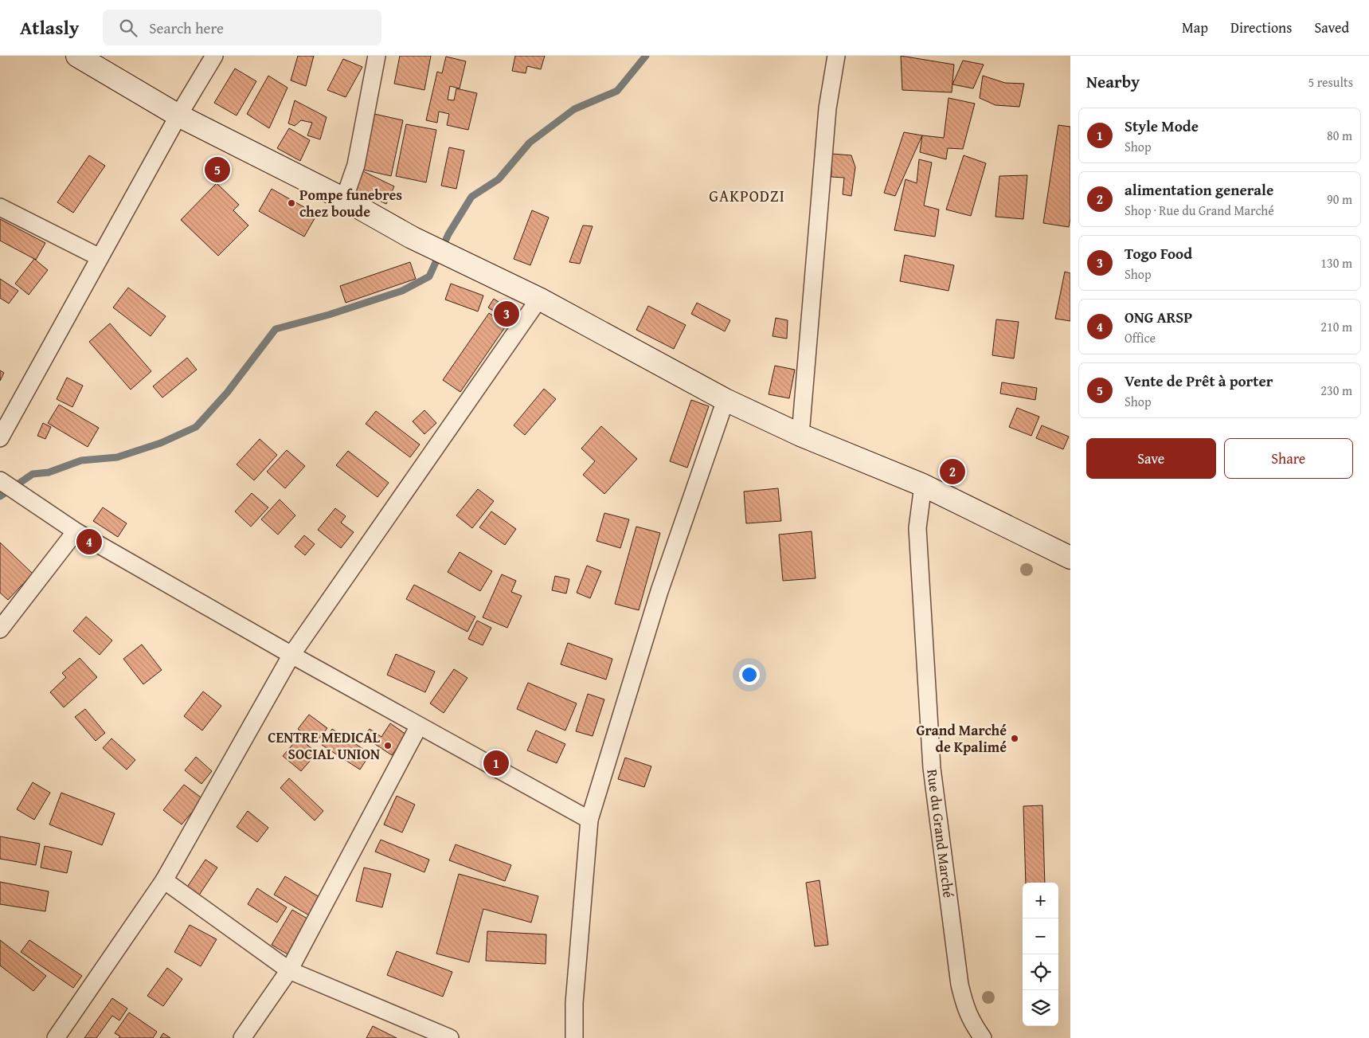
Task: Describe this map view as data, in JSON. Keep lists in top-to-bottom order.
{
  "streets": {
    "street": ["Rue du Grand Marché"]
  },
  "districts": ["GAKPODZI"],
  "places": ["Pompe funebres chez boude", "Grand Marché de Kpalimé", "CENTRE MEDICAL SOCIAL UNION"],
  "page": {
    "header": "Atlasly",
    "search": "Search here",
    "nav": ["Map", "Directions", "Saved"],
    "heading": ["Nearby", "5 results"],
    "list": [
      {
        "mark": "1",
        "name": "Style Mode",
        "note": "Shop",
        "value": "80 m"
      },
      {
        "mark": "2",
        "name": "alimentation generale",
        "note": "Shop · Rue du Grand Marché",
        "value": "90 m"
      },
      {
        "mark": "3",
        "name": "Togo Food",
        "note": "Shop",
        "value": "130 m"
      },
      {
        "mark": "4",
        "name": "ONG ARSP",
        "note": "Office",
        "value": "210 m"
      },
      {
        "mark": "5",
        "name": "Vente de Prêt à porter",
        "note": "Shop",
        "value": "230 m"
      }
    ],
    "pins": [
      "5",
      "3",
      "2",
      "4",
      "1"
    ],
    "buttons": ["Save", "Share"],
    "map_buttons": ["+", "−"]
  }
}
